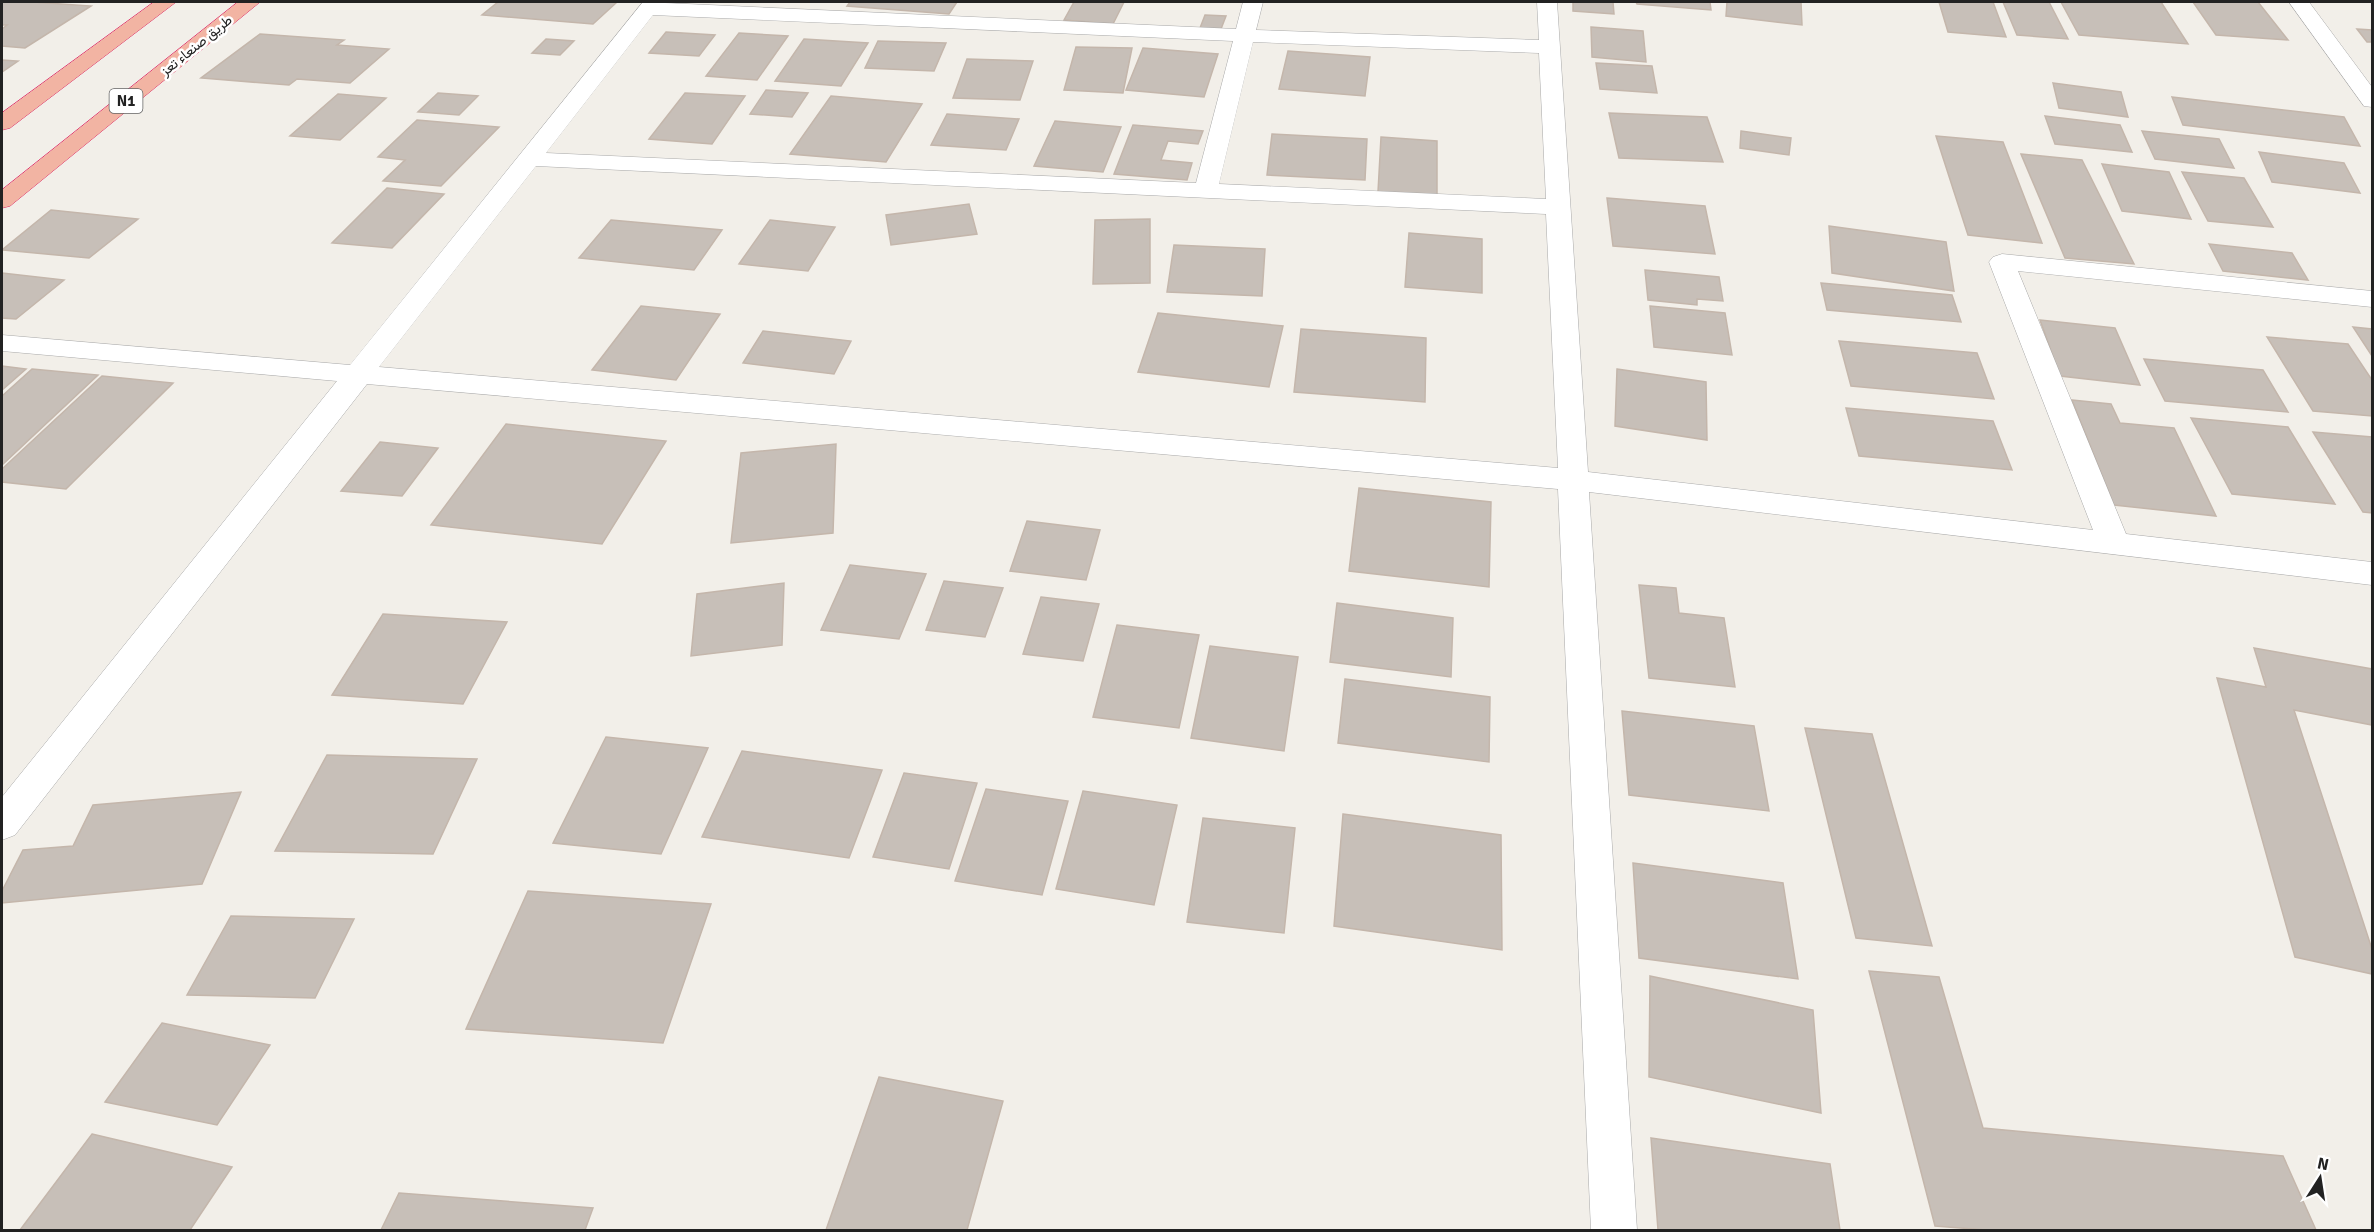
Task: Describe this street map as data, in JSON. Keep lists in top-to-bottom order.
{
  "streets": {
    "highway": ["طريق صنعاء تعز", "N1"]
  },
  "north": "top"
}
